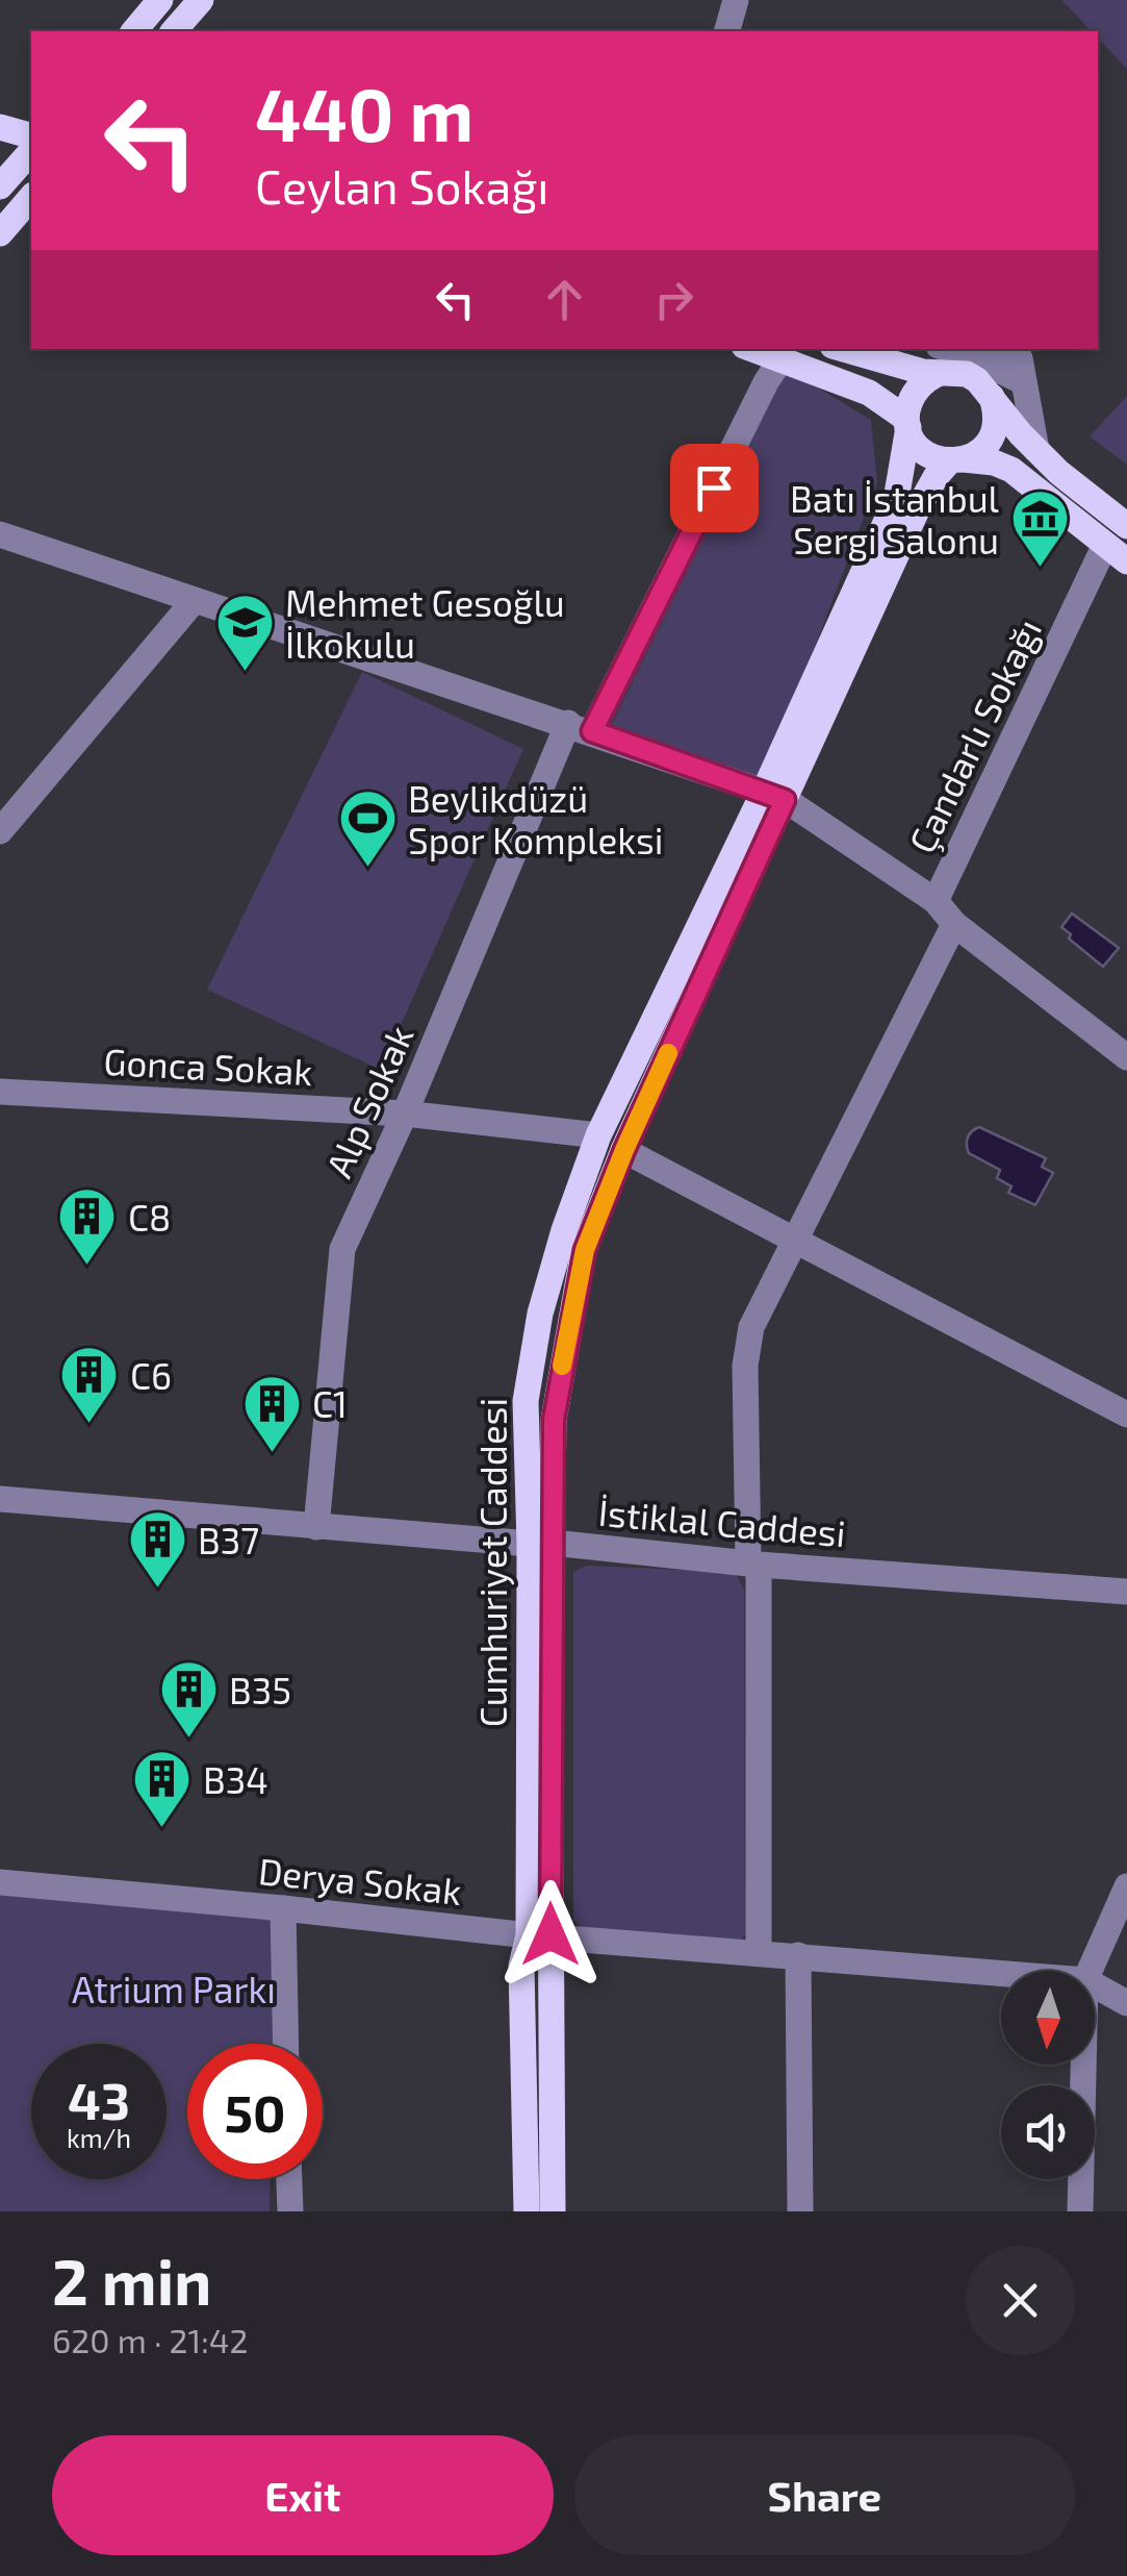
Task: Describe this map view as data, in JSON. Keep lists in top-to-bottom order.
{
  "streets": {
    "main road": ["Cumhuriyet Caddesi"],
    "street": [
      "Çandarlı Sokağı",
      "Gonca Sokak",
      "Alp Sokak",
      "İstiklal Caddesi",
      "Derya Sokak"
    ]
  },
  "crossings": [
    ["Gonca Sokak", "Alp Sokak"],
    ["Gonca Sokak", "Cumhuriyet Caddesi"],
    ["Alp Sokak", "İstiklal Caddesi"],
    ["İstiklal Caddesi", "Cumhuriyet Caddesi"],
    ["Cumhuriyet Caddesi", "Derya Sokak"]
  ],
  "parks": ["Atrium Parkı"],
  "places": {
    "museum": ["Batı İstanbul Sergi Salonu"],
    "school or university": ["Mehmet Gesoğlu İlkokulu"],
    "sports": ["Beylikdüzü Spor Kompleksi"],
    "building": [
      "C8",
      "C6",
      "C1",
      "B37",
      "B35",
      "B34"
    ]
  },
  "north": "bottom",
  "page": {
    "turn": ["440 m", "Ceylan Sokağı"],
    "speed": "43 km/h",
    "limit": "50",
    "heading": ["2 min", "620 m · 21:42"],
    "buttons": ["Exit", "Share"]
  }
}
